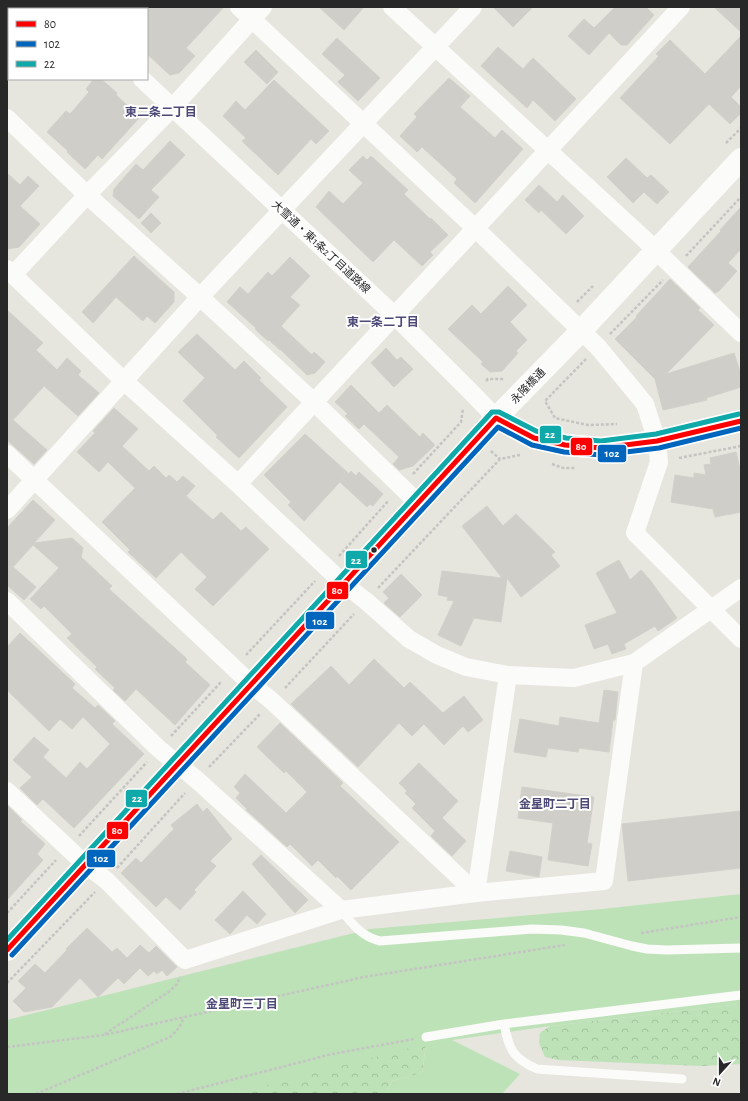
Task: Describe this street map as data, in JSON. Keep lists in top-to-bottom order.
{
  "streets": {
    "street": ["大雪通・東1条2丁目道路線", "永隆橋通"]
  },
  "crossings": [
    ["大雪通・東1条2丁目道路線", "永隆橋通"]
  ],
  "districts": [
    "東二条二丁目",
    "東一条二丁目",
    "金星町二丁目",
    "金星町三丁目"
  ],
  "lines": ["transit line 22", "transit line 80", "transit line 102"],
  "legend": ["80", "102", "22"],
  "north": "bottom"
}
